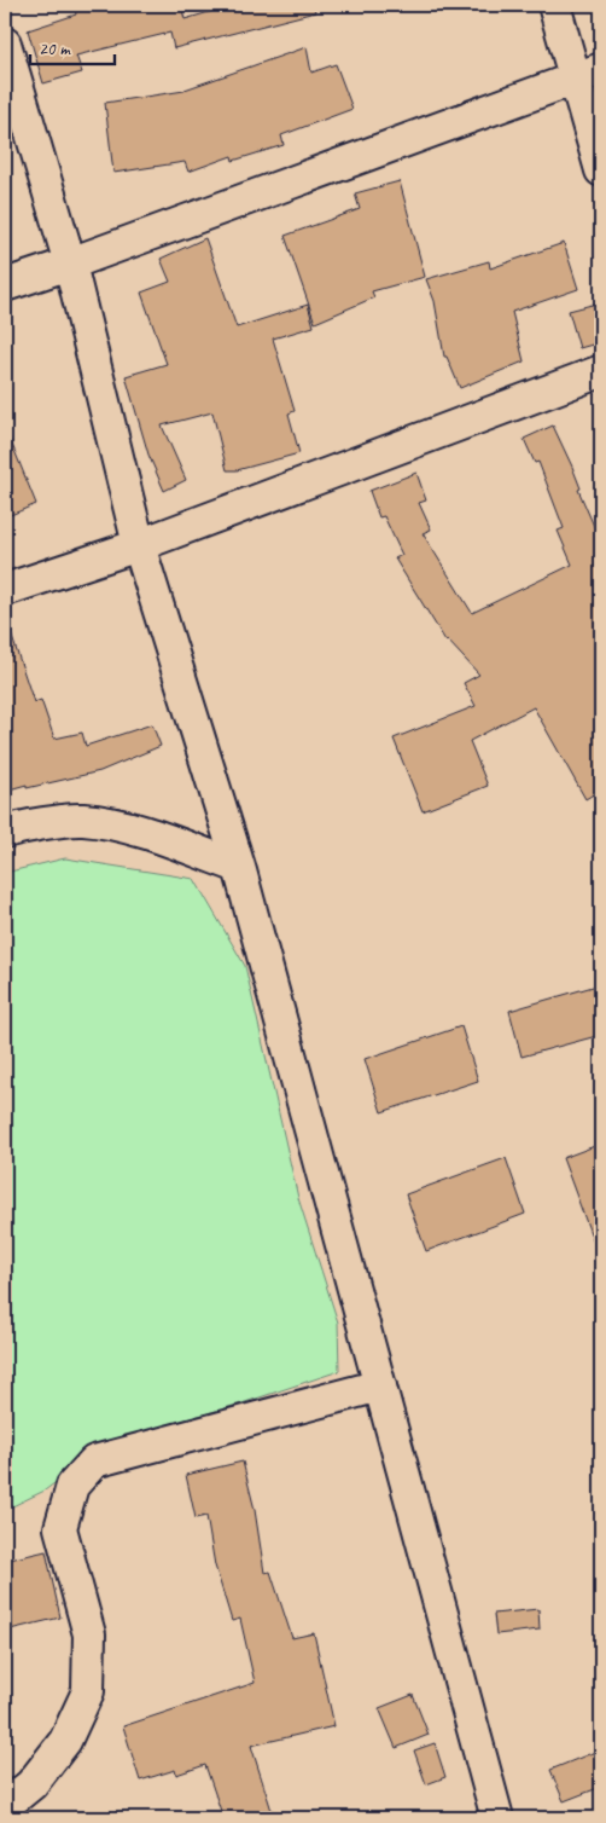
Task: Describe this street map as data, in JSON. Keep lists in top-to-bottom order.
{
  "scale_bar": "20 m"
}
